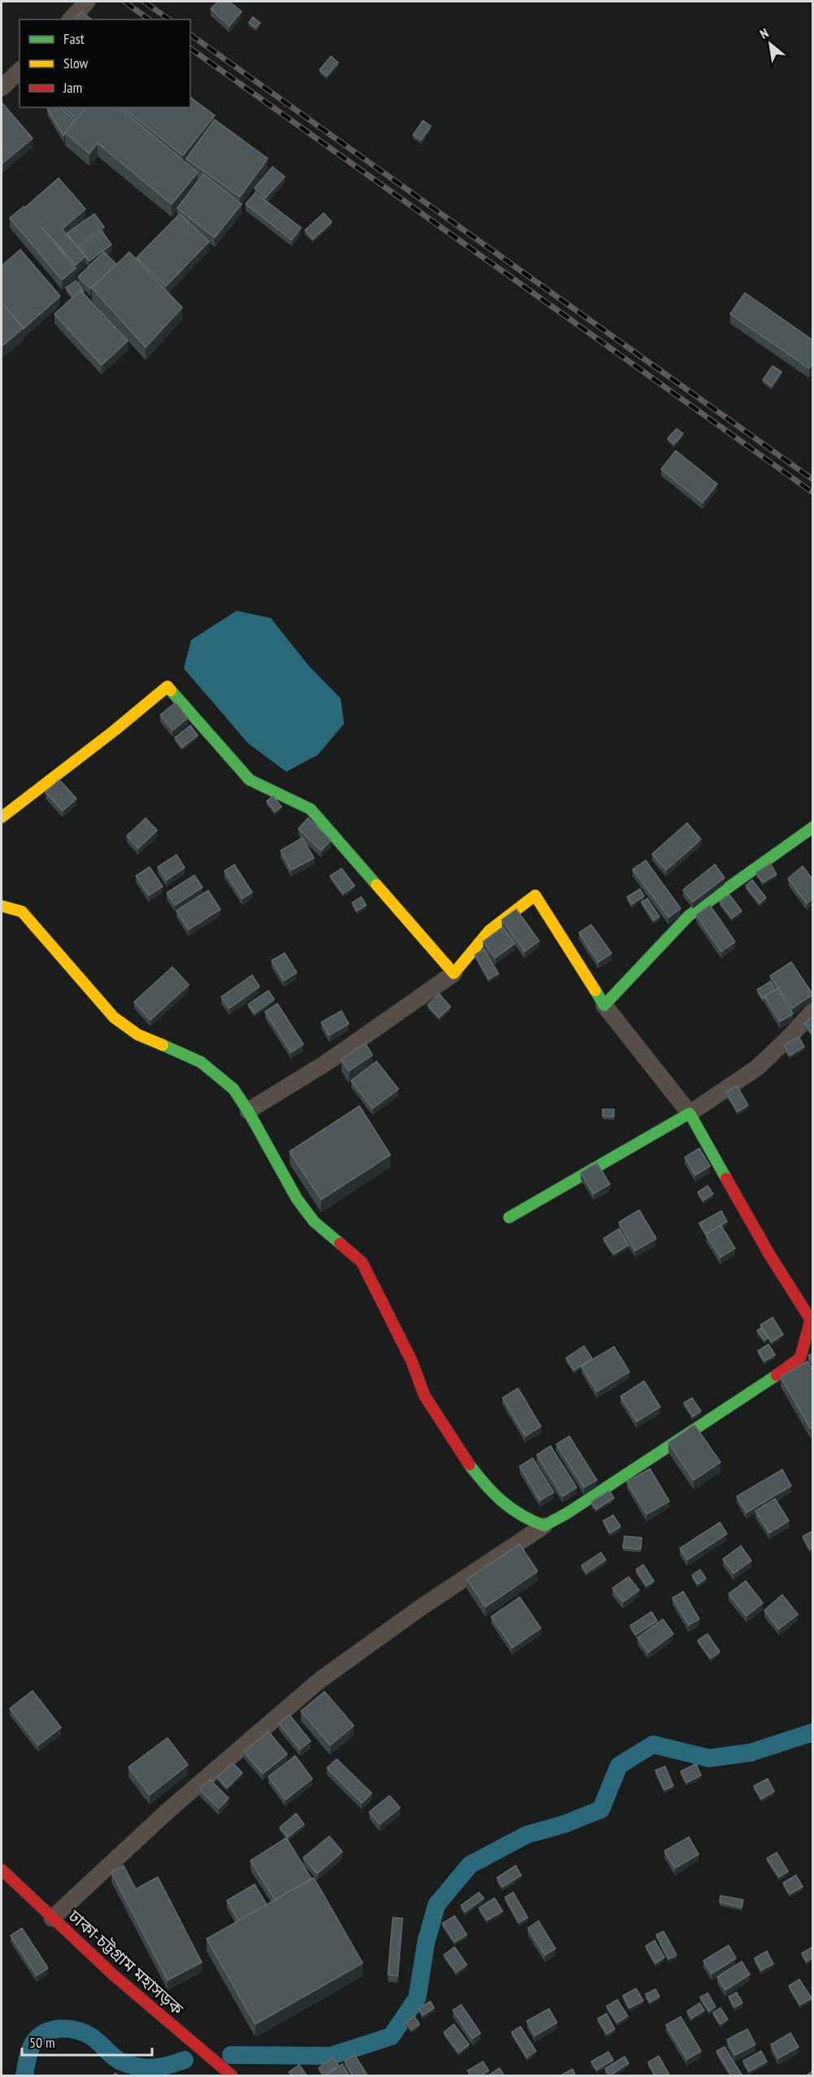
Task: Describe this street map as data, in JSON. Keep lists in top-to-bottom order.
{
  "streets": {
    "main road": ["ঢাকা-চট্টগ্রাম মহাসড়ক"]
  },
  "legend": ["Fast", "Slow", "Jam"],
  "scale_bar": "50 m",
  "north": "top left"
}
